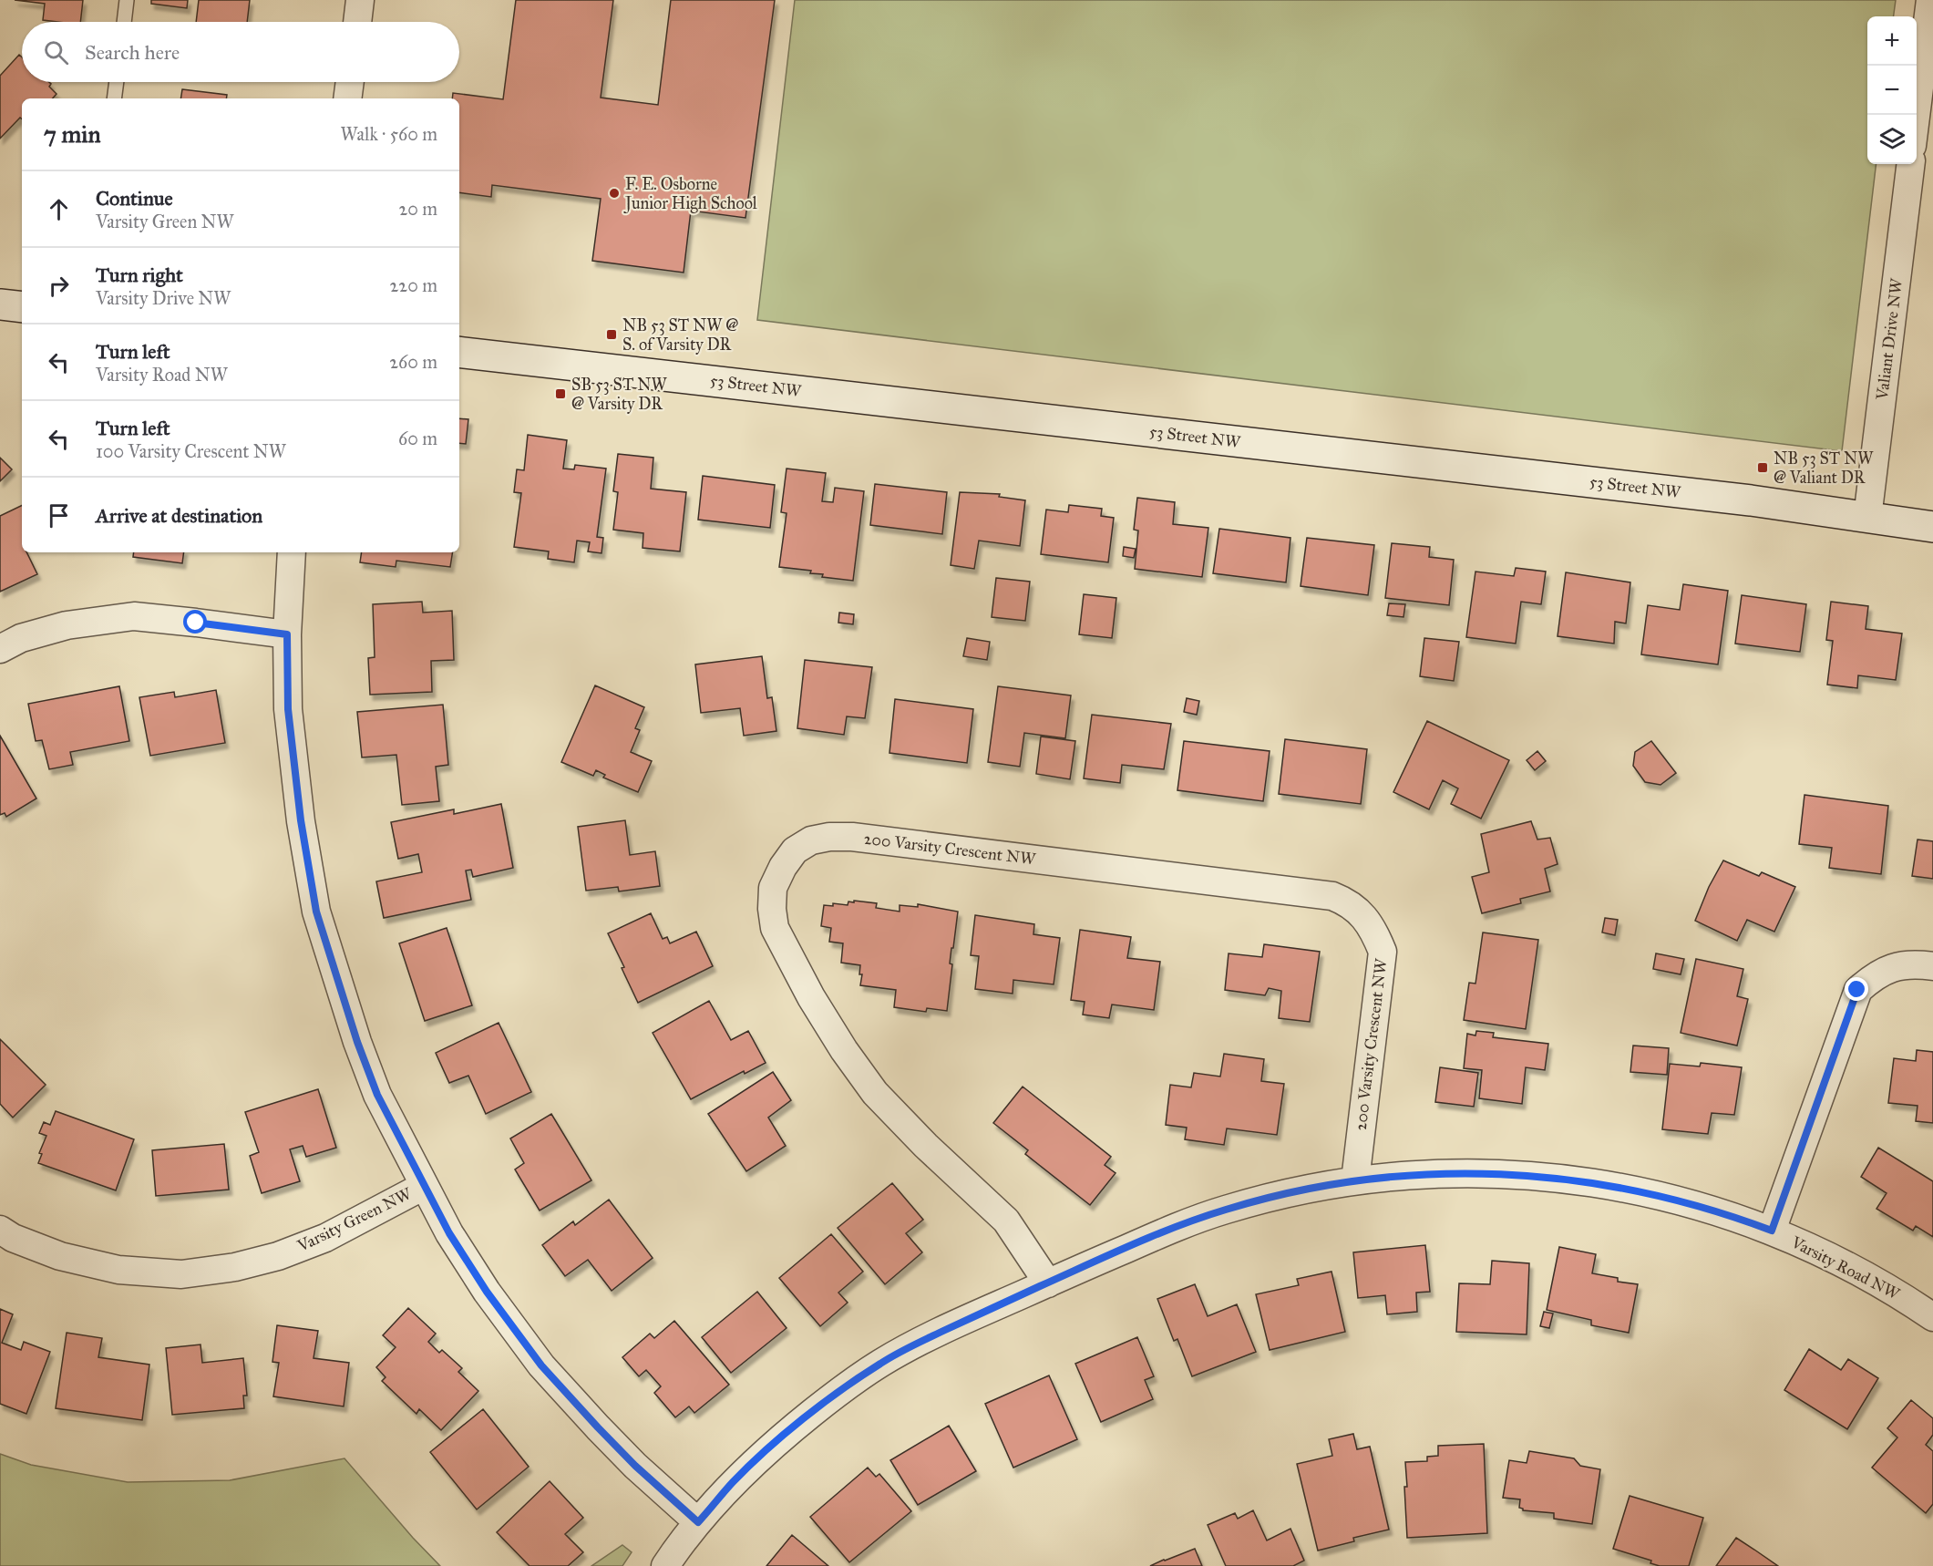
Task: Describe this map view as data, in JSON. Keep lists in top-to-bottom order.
{
  "streets": {
    "street": [
      "Valiant Drive NW",
      "53 Street NW",
      "200 Varsity Crescent NW",
      "Varsity Green NW",
      "Varsity Road NW"
    ]
  },
  "crossings": [
    ["Valiant Drive NW", "53 Street NW"],
    ["200 Varsity Crescent NW", "Varsity Road NW"]
  ],
  "places": {
    "other": ["F. E. Osborne Junior High School"],
    "transit": ["NB 53 ST NW @ S. of Varsity DR", "SB 53 ST NW @ Varsity DR", "NB 53 ST NW @ Valiant DR"]
  },
  "page": {
    "map_buttons": ["+", "−"],
    "search": "Search here",
    "heading": ["7 min", "Walk · 560 m"],
    "list": [
      ["Continue", "Varsity Green NW", "20 m"],
      ["Turn right", "Varsity Drive NW", "220 m"],
      ["Turn left", "Varsity Road NW", "260 m"],
      ["Turn left", "100 Varsity Crescent NW", "60 m"],
      "Arrive at destination"
    ]
  }
}
